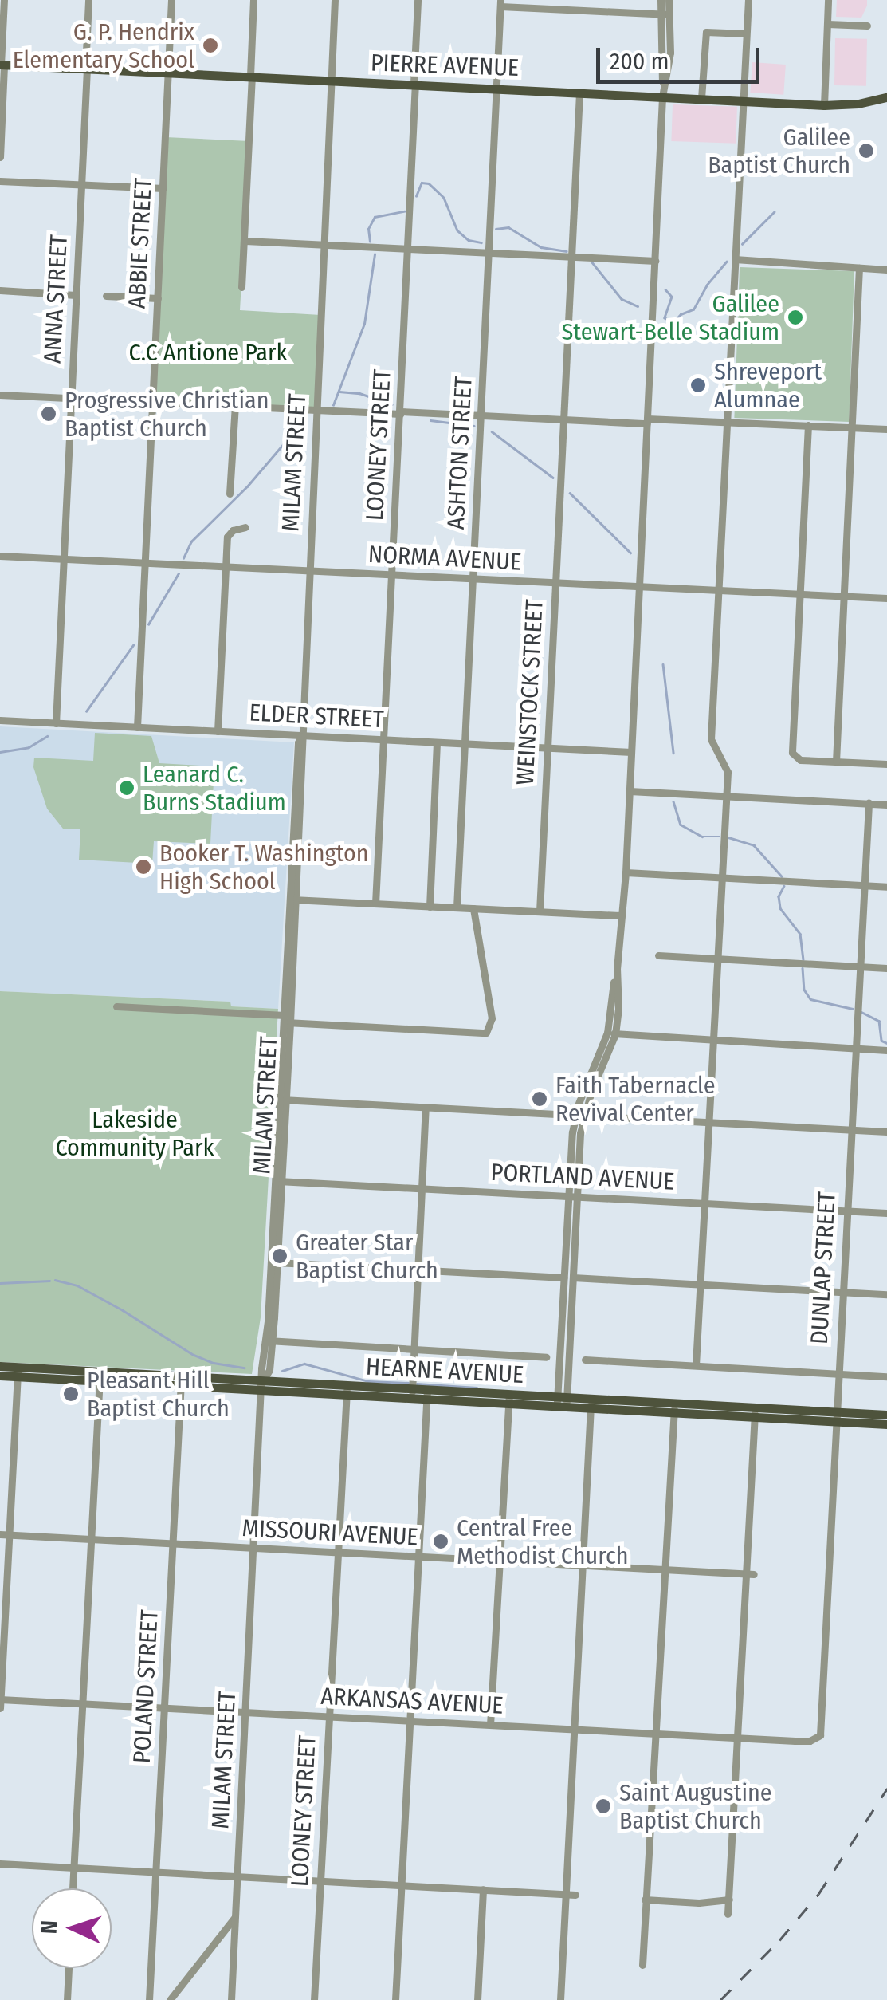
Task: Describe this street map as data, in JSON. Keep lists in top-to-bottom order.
{
  "streets": {
    "main road": ["PIERRE AVENUE", "HEARNE AVENUE"],
    "street": [
      "ABBIE STREET",
      "ANNA STREET",
      "LOONEY STREET",
      "ASHTON STREET",
      "MILAM STREET",
      "NORMA AVENUE",
      "WEINSTOCK STREET",
      "ELDER STREET",
      "PORTLAND AVENUE",
      "DUNLAP STREET",
      "MISSOURI AVENUE",
      "POLAND STREET",
      "ARKANSAS AVENUE"
    ]
  },
  "crossings": [
    ["PIERRE AVENUE", "ABBIE STREET"],
    ["PIERRE AVENUE", "ANNA STREET"],
    ["PIERRE AVENUE", "LOONEY STREET"],
    ["PIERRE AVENUE", "ASHTON STREET"],
    ["PIERRE AVENUE", "MILAM STREET"],
    ["PIERRE AVENUE", "WEINSTOCK STREET"],
    ["ABBIE STREET", "NORMA AVENUE"],
    ["ABBIE STREET", "ELDER STREET"],
    ["ANNA STREET", "NORMA AVENUE"],
    ["ANNA STREET", "ELDER STREET"],
    ["LOONEY STREET", "NORMA AVENUE"],
    ["LOONEY STREET", "ELDER STREET"],
    ["LOONEY STREET", "HEARNE AVENUE"],
    ["LOONEY STREET", "MISSOURI AVENUE"],
    ["LOONEY STREET", "ARKANSAS AVENUE"],
    ["ASHTON STREET", "NORMA AVENUE"],
    ["ASHTON STREET", "ELDER STREET"],
    ["MILAM STREET", "NORMA AVENUE"],
    ["MILAM STREET", "ELDER STREET"],
    ["MILAM STREET", "PORTLAND AVENUE"],
    ["MILAM STREET", "HEARNE AVENUE"],
    ["MILAM STREET", "MISSOURI AVENUE"],
    ["MILAM STREET", "ARKANSAS AVENUE"],
    ["NORMA AVENUE", "WEINSTOCK STREET"],
    ["WEINSTOCK STREET", "ELDER STREET"],
    ["PORTLAND AVENUE", "DUNLAP STREET"],
    ["DUNLAP STREET", "HEARNE AVENUE"],
    ["DUNLAP STREET", "ARKANSAS AVENUE"],
    ["HEARNE AVENUE", "POLAND STREET"],
    ["MISSOURI AVENUE", "POLAND STREET"],
    ["POLAND STREET", "ARKANSAS AVENUE"]
  ],
  "parks": ["C.C Antione Park", "Lakeside Community Park"],
  "places": [
    "G. P. Hendrix Elementary School",
    "Galilee Baptist Church",
    "Galilee Stewart-Belle Stadium",
    "Shreveport Alumnae",
    "Progressive Christian Baptist Church",
    "Leanard C. Burns Stadium",
    "Booker T. Washington High School",
    "Faith Tabernacle Revival Center",
    "Greater Star Baptist Church",
    "Pleasant Hill Baptist Church",
    "Central Free Methodist Church",
    "Saint Augustine Baptist Church"
  ],
  "scale_bar": "200 m",
  "north": "left"
}
